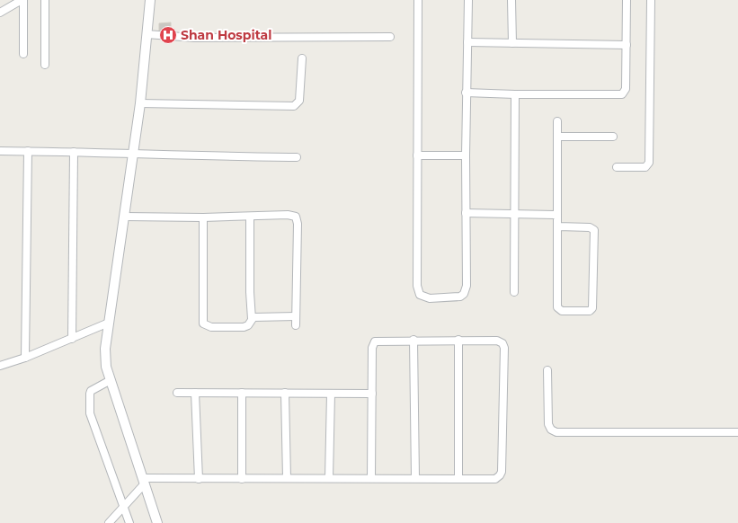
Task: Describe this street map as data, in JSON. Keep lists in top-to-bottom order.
{
  "places": {
    "hospital": ["Shan Hospital"]
  }
}
